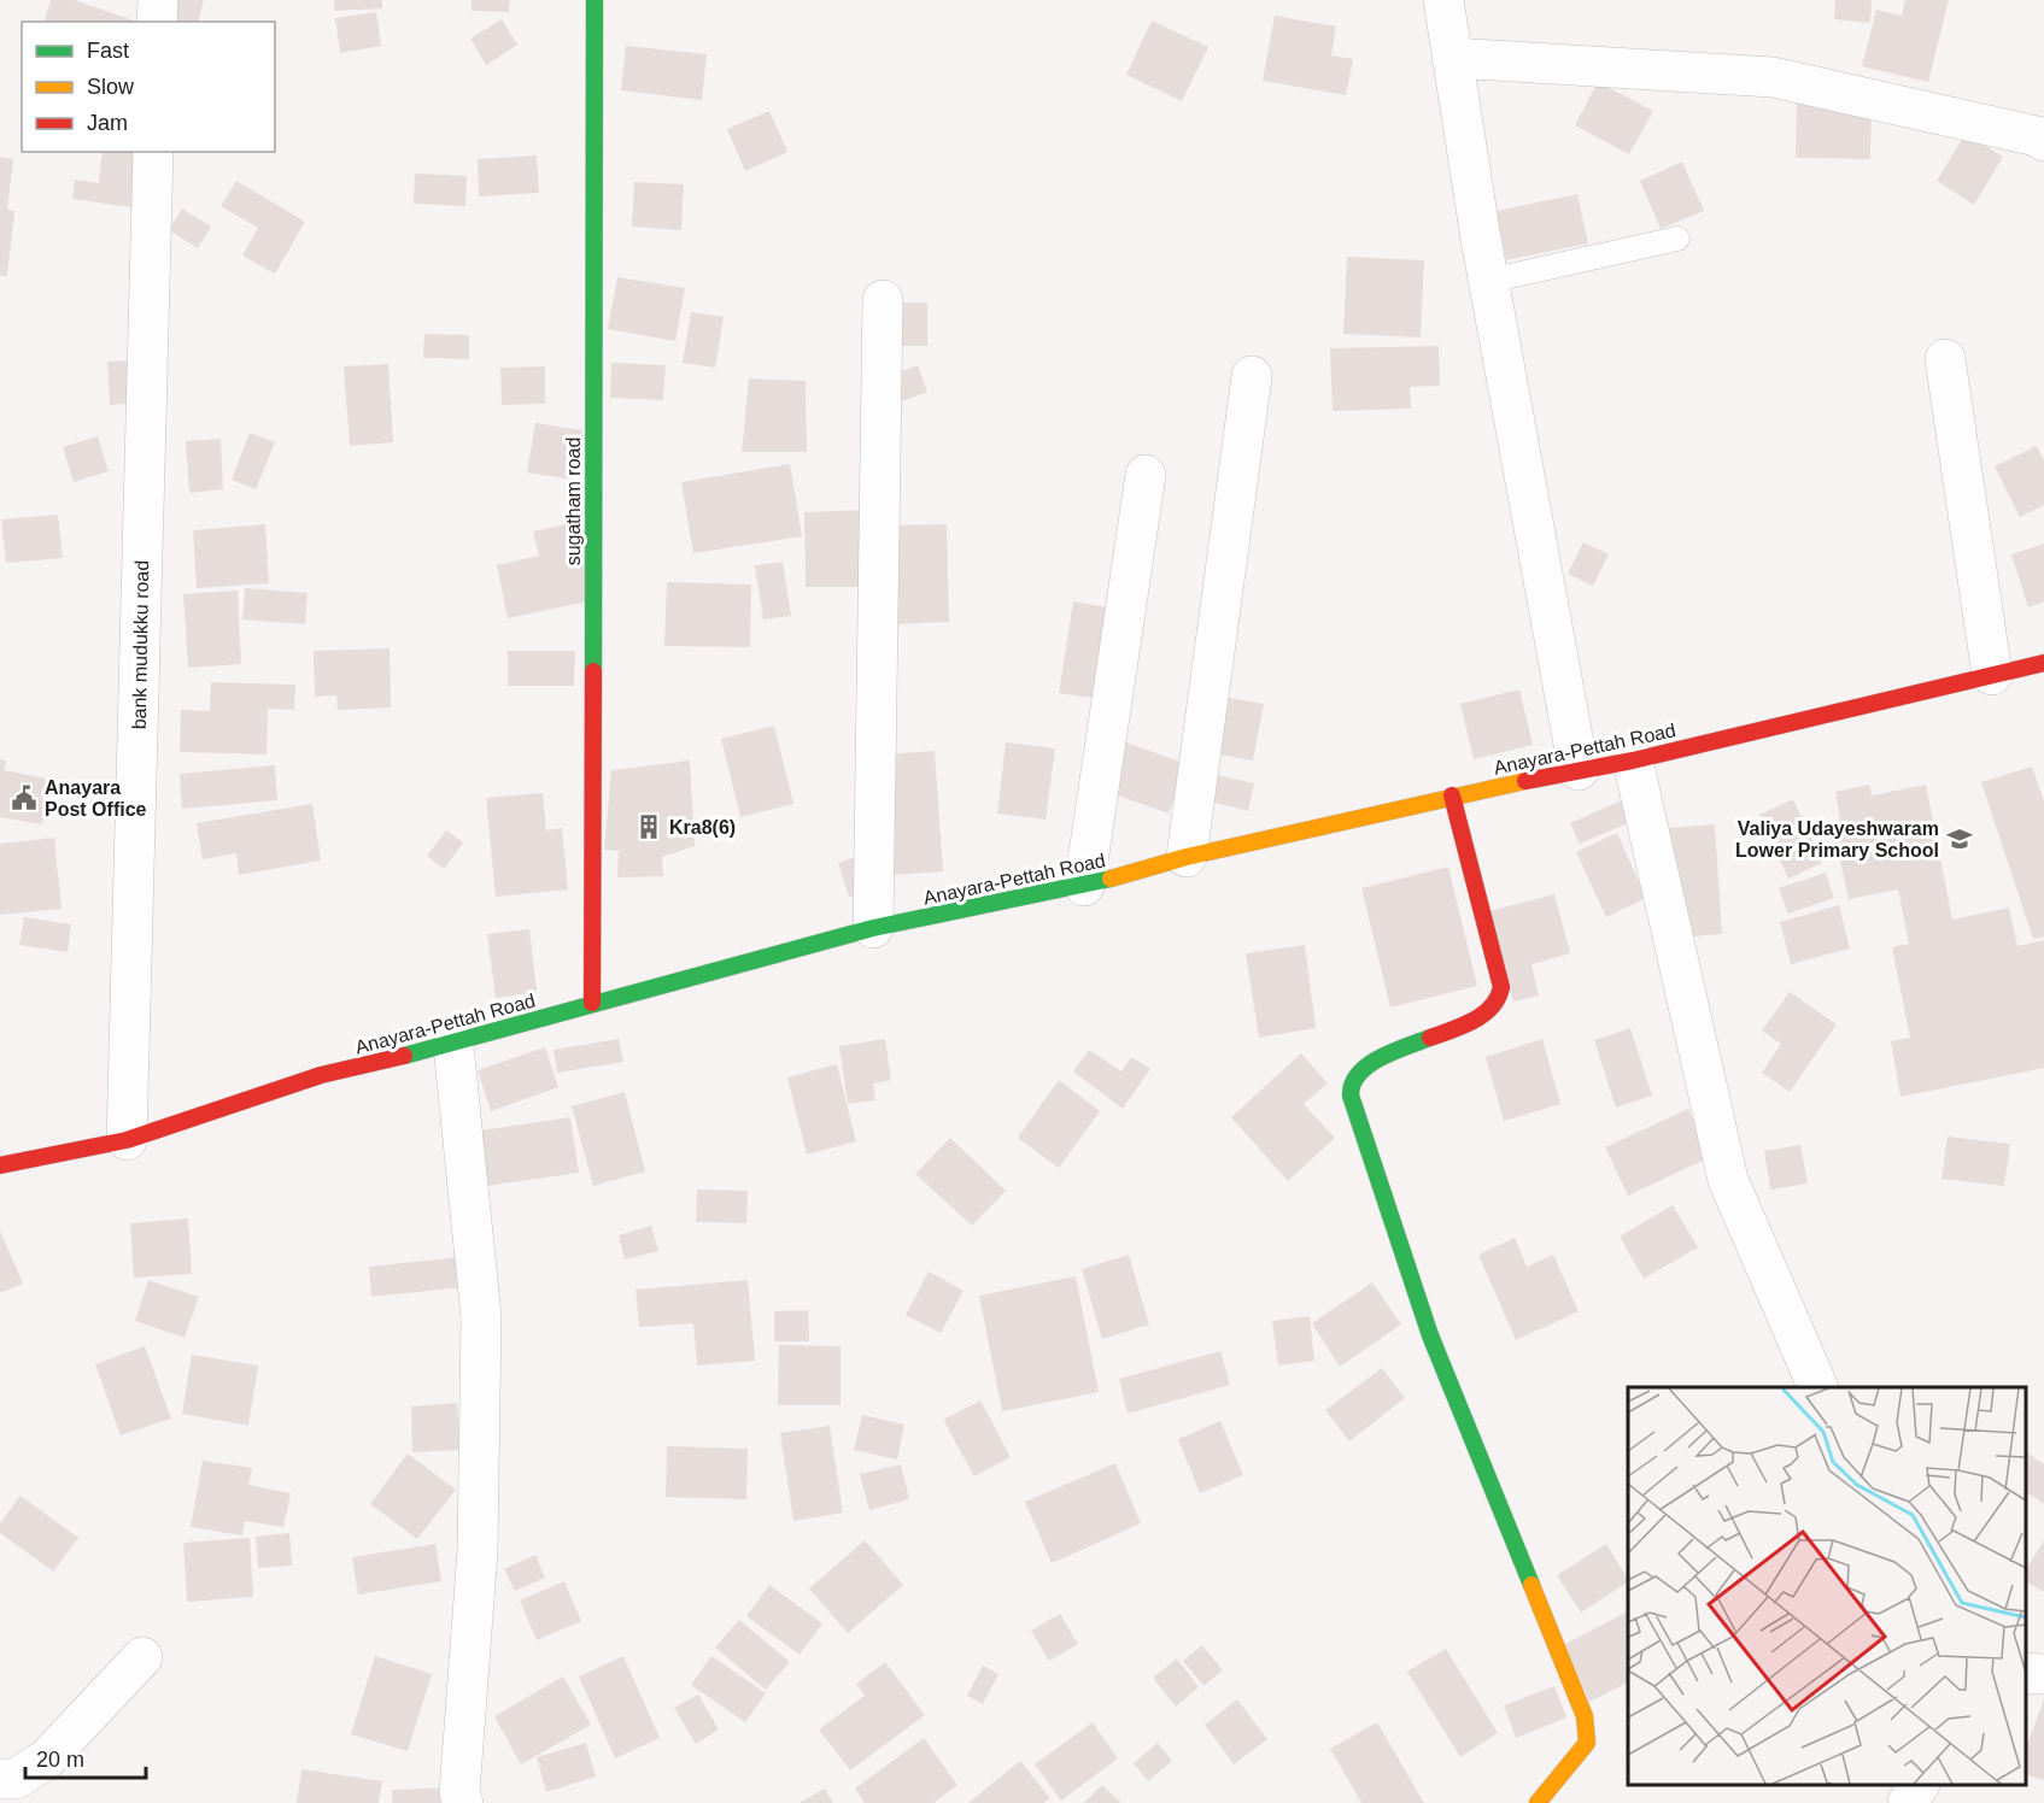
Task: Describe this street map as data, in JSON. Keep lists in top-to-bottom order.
{
  "streets": {
    "street": ["sugatham road", "bank mudukku road", "Anayara-Pettah Road"]
  },
  "crossings": [
    ["sugatham road", "Anayara-Pettah Road"],
    ["bank mudukku road", "Anayara-Pettah Road"]
  ],
  "places": {
    "public building": ["Anayara Post Office"],
    "building": ["Kra8(6)"],
    "school or university": ["Valiya Udayeshwaram Lower Primary School"]
  },
  "legend": ["Fast", "Slow", "Jam"],
  "scale_bar": "20 m"
}
